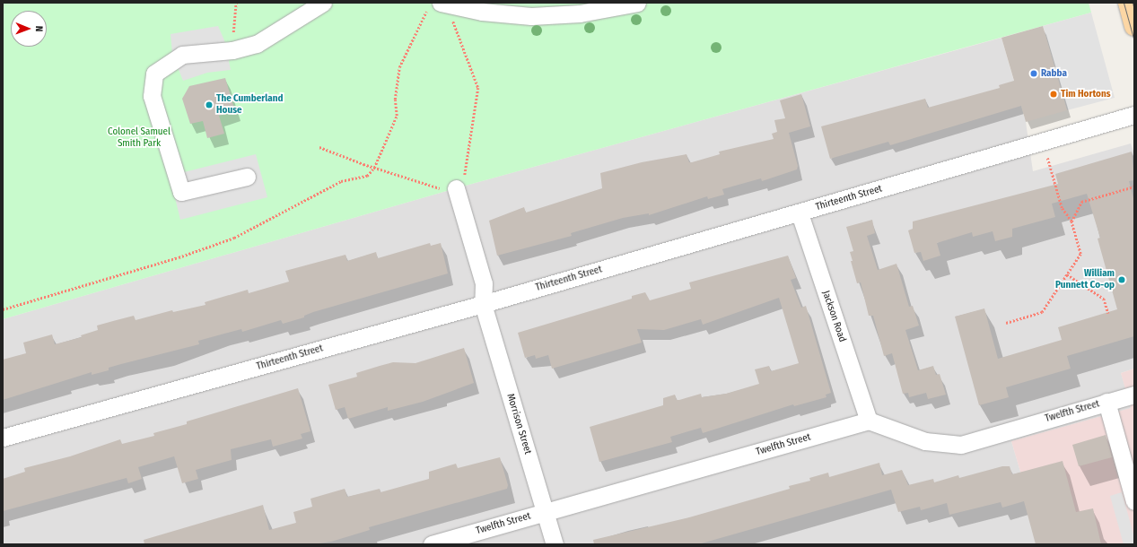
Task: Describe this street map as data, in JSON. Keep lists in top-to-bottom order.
{
  "streets": {
    "street": [
      "Thirteenth Street",
      "Jackson Road",
      "Twelfth Street",
      "Morrison Street"
    ]
  },
  "crossings": [
    ["Thirteenth Street", "Jackson Road"],
    ["Thirteenth Street", "Morrison Street"],
    ["Jackson Road", "Twelfth Street"],
    ["Twelfth Street", "Morrison Street"]
  ],
  "parks": ["Colonel Samuel Smith Park"],
  "places": [
    "Rabba",
    "Tim Hortons",
    "The Cumberland House",
    "William Punnett Co-op"
  ],
  "north": "right"
}
